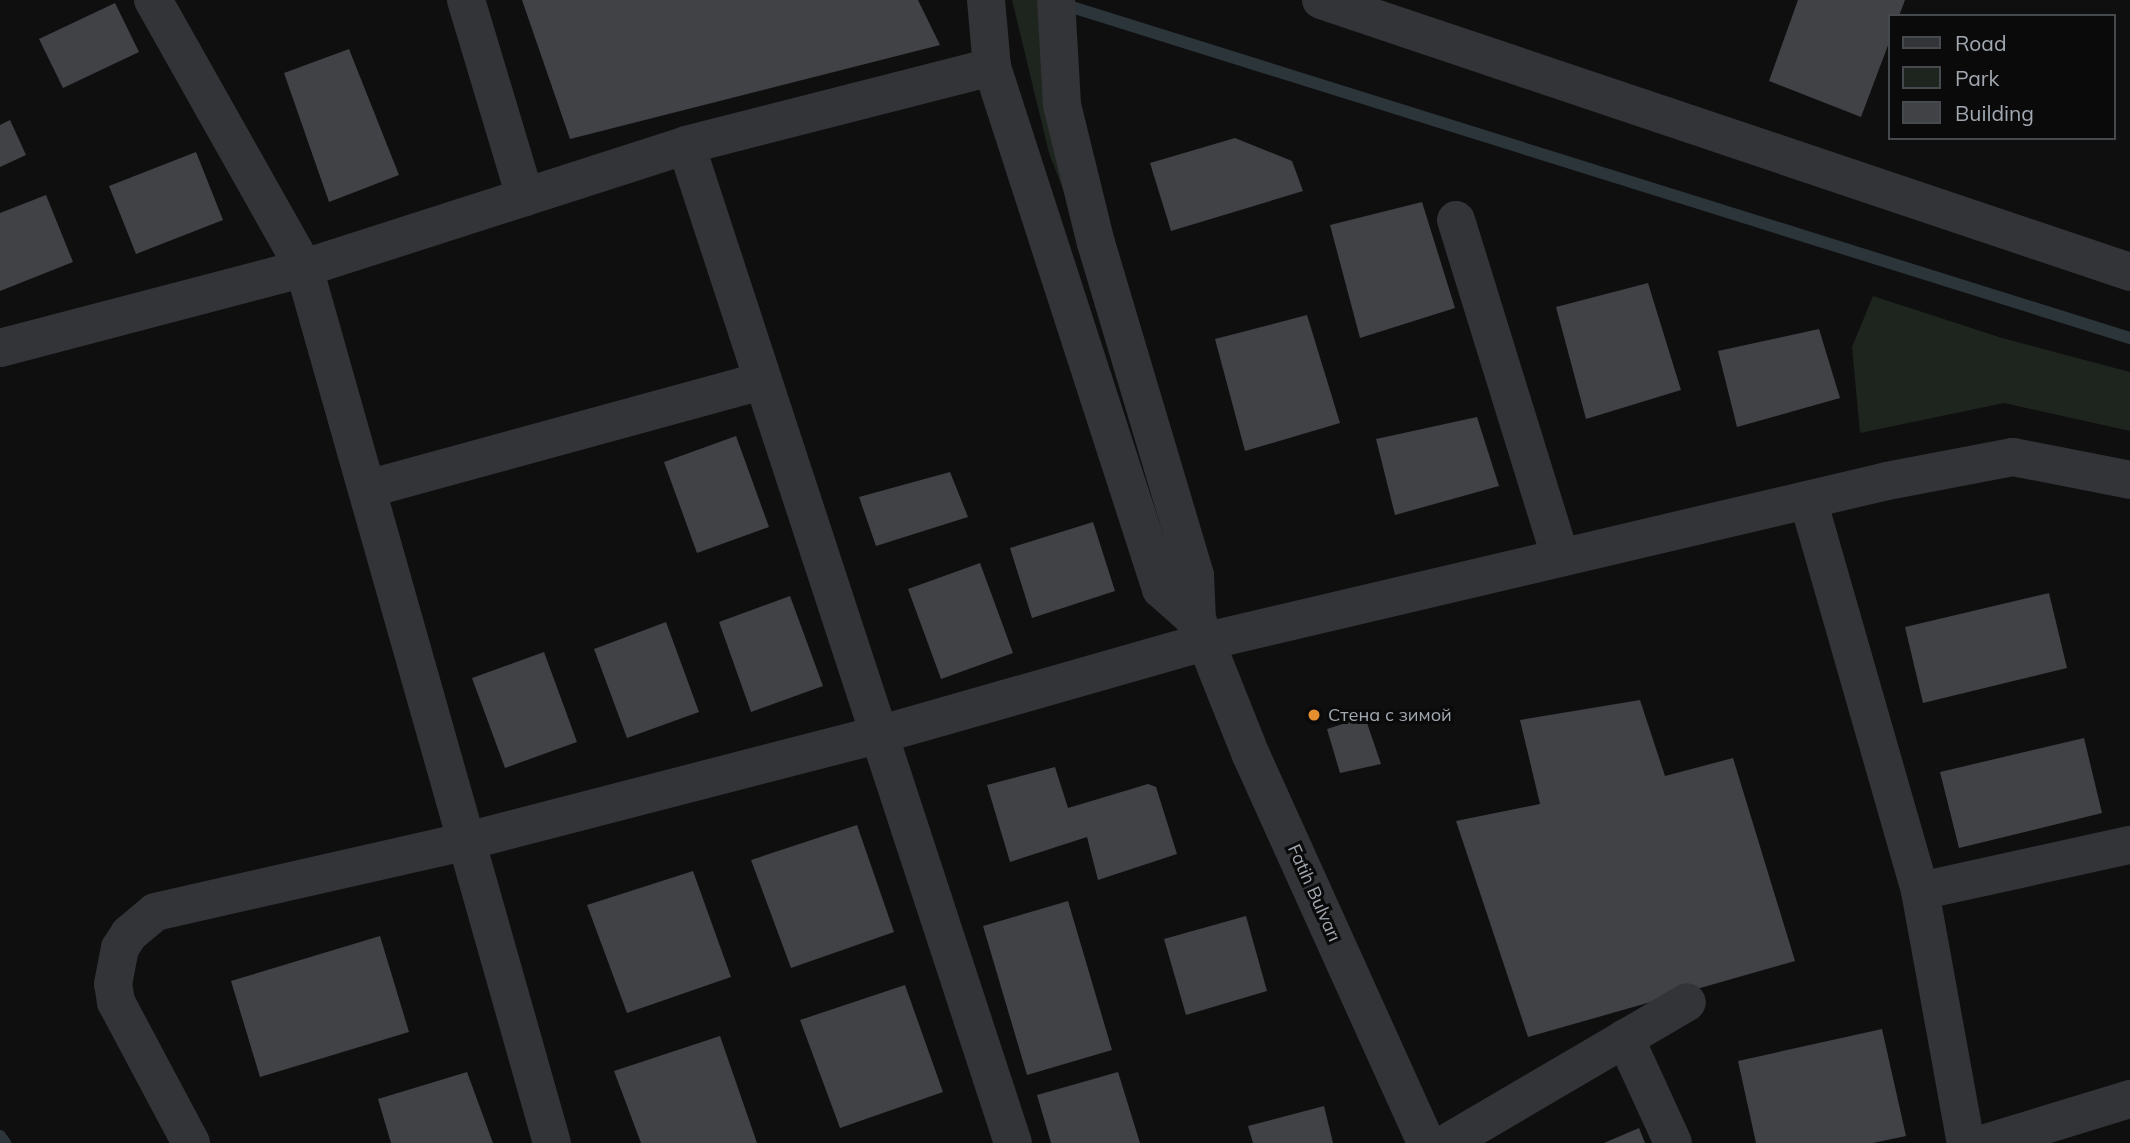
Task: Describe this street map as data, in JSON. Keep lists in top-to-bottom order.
{
  "streets": {
    "street": ["Fatih Bulvarı"]
  },
  "places": ["Стена с зимой"],
  "legend": ["Road", "Park", "Building"]
}
